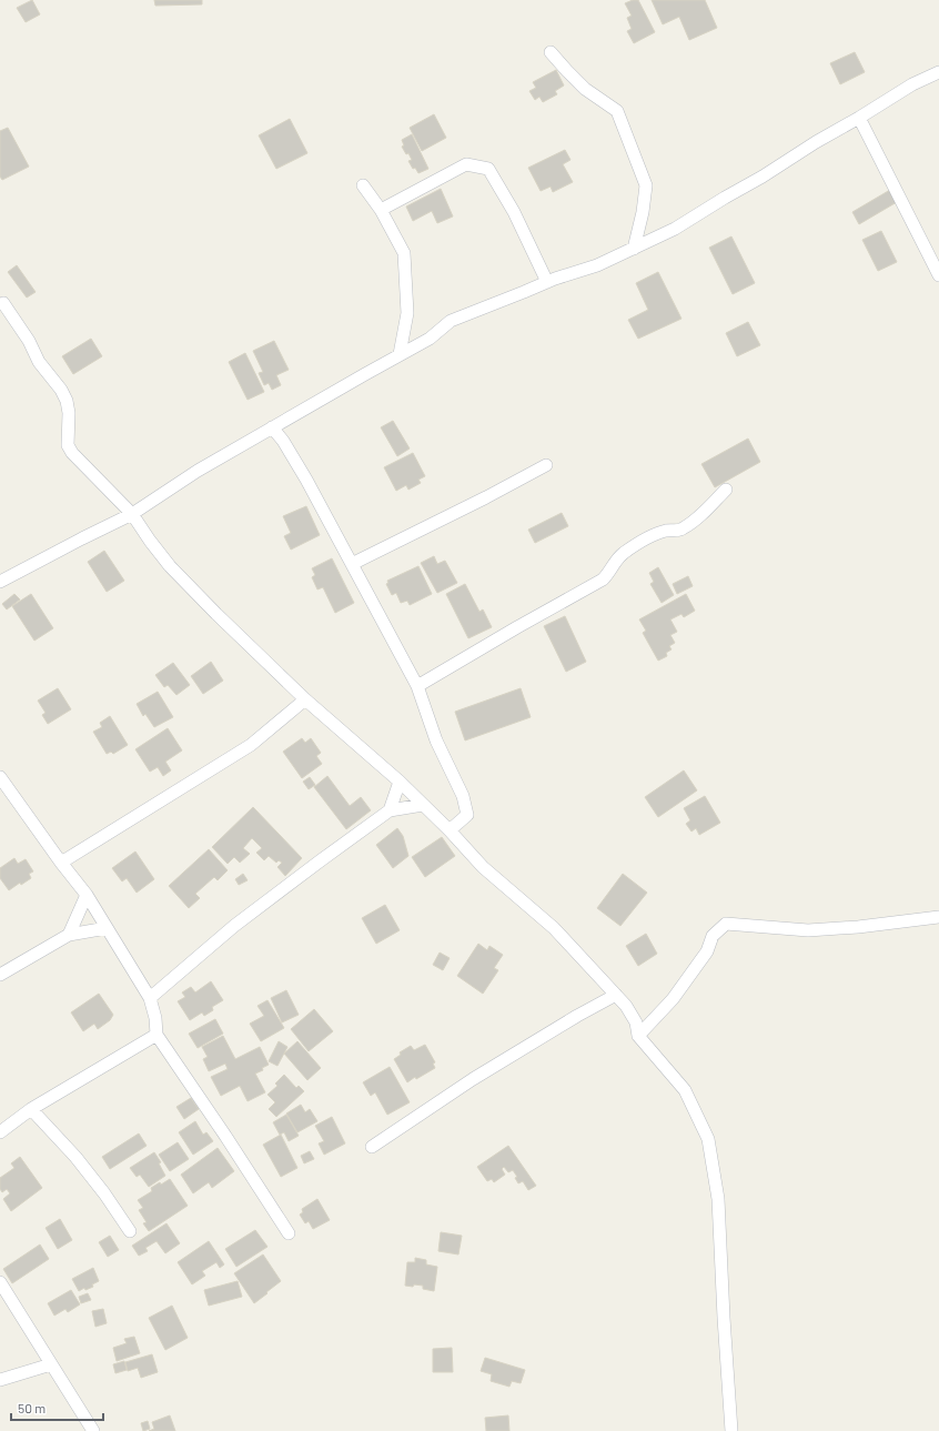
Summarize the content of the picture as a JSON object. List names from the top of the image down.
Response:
{
  "scale_bar": "50 m"
}
